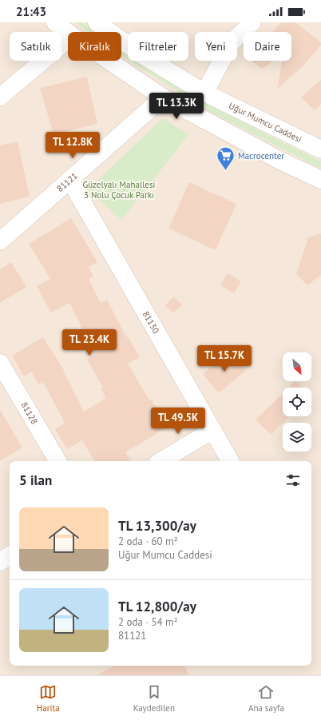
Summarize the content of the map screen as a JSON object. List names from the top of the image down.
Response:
{
  "streets": {
    "street": [
      "Uğur Mumcu Caddesi",
      "81121",
      "81130",
      "81128"
    ]
  },
  "crossings": [
    ["81121", "81130"]
  ],
  "parks": ["Güzelyalı Mahallesi 3 Nolu Çocuk Parkı"],
  "places": {
    "supermarket": ["Macrocenter"]
  },
  "north": "bottom right",
  "page": {
    "status": "21:43",
    "chip": [
      "Satılık",
      "Kiralık",
      "Filtreler",
      "Yeni",
      "Daire"
    ],
    "price": [
      "TL 13.3K",
      "TL 12.8K",
      "TL 23.4K",
      "TL 15.7K",
      "TL 49.5K"
    ],
    "heading": "5 ilan",
    "list": [
      {
        "name": "TL 13,300/ay",
        "note": "2 oda · 60 m² · Uğur Mumcu Caddesi"
      },
      {
        "name": "TL 12,800/ay",
        "note": "2 oda · 54 m² · 81121"
      }
    ],
    "tabs": ["Harita", "Kaydedilen", "Ana sayfa"]
  }
}
